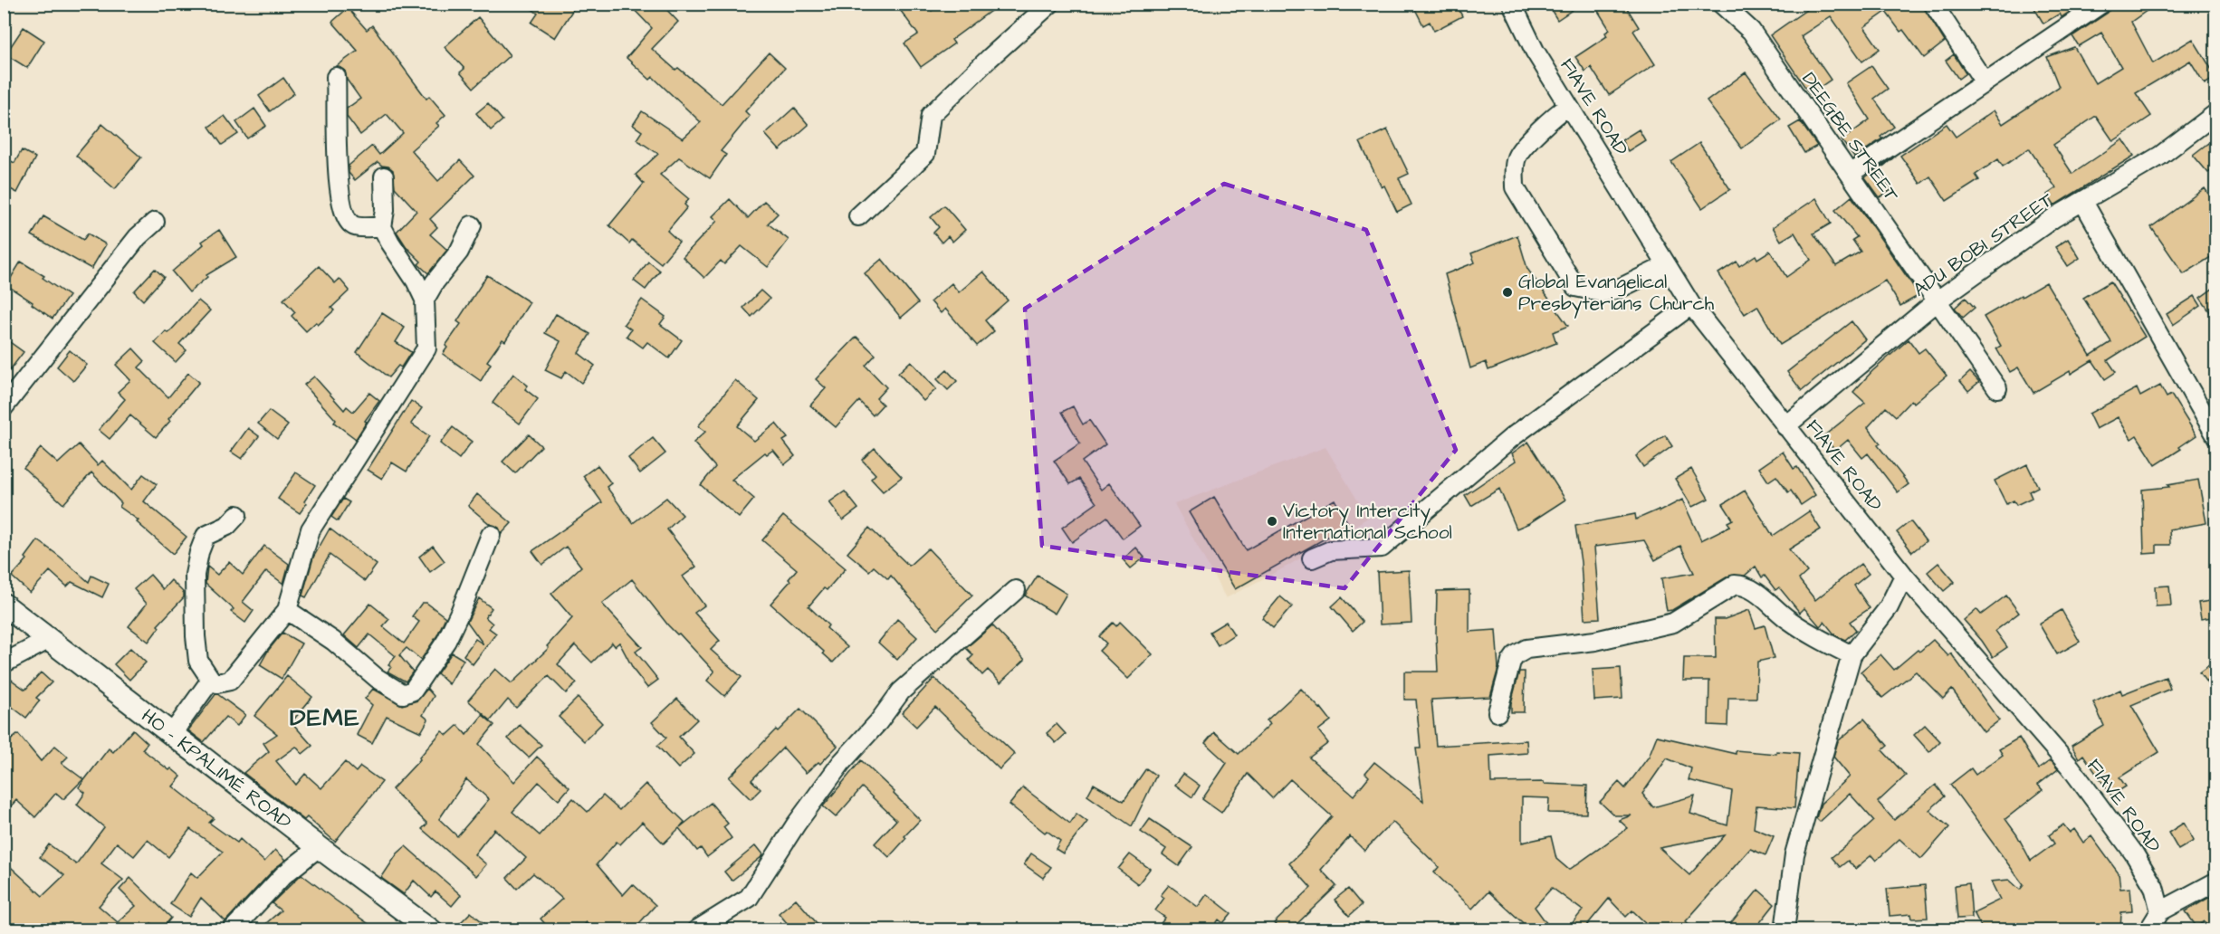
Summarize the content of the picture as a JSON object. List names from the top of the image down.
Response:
{
  "streets": {
    "main road": ["HO - KPALIMÉ ROAD"],
    "street": ["FIAVE ROAD", "DEEGBE STREET", "ADU BOBI STREET"]
  },
  "crossings": [
    ["FIAVE ROAD", "ADU BOBI STREET"],
    ["DEEGBE STREET", "ADU BOBI STREET"]
  ],
  "districts": ["DEME"],
  "places": ["Global Evangelical Presbyterians Church", "Victory Intercity International School"]
}
